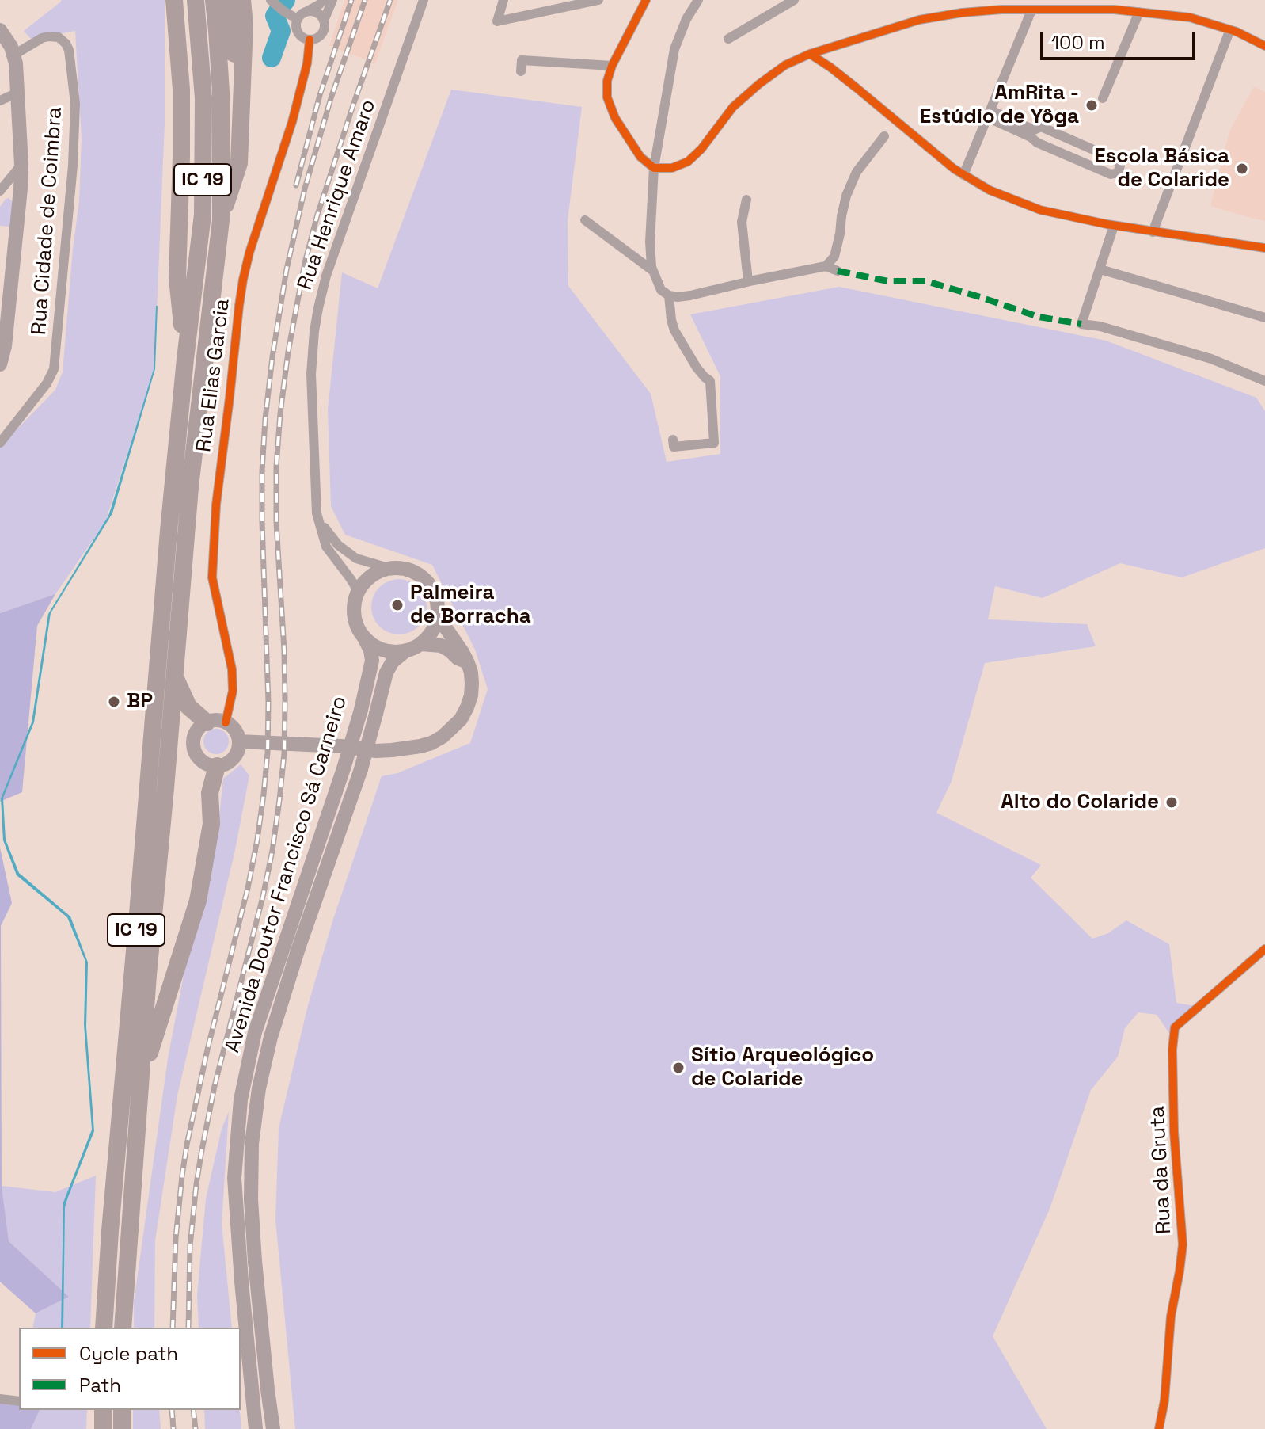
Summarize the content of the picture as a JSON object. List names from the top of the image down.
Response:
{
  "streets": {
    "highway": ["IC 19"],
    "main road": ["Avenida Doutor Francisco Sá Carneiro"],
    "street": [
      "Rua Henrique Amaro",
      "Rua Cidade de Coimbra",
      "Rua Elias Garcia",
      "Rua da Gruta"
    ]
  },
  "crossings": [
    ["Rua Henrique Amaro", "Avenida Doutor Francisco Sá Carneiro"]
  ],
  "places": [
    "AmRita - Estúdio de Yôga",
    "Escola Básica de Colaride",
    "Palmeira de Borracha",
    "BP",
    "Alto do Colaride",
    "Sítio Arqueológico de Colaride"
  ],
  "legend": ["Cycle path", "Path"],
  "scale_bar": "100 m"
}
